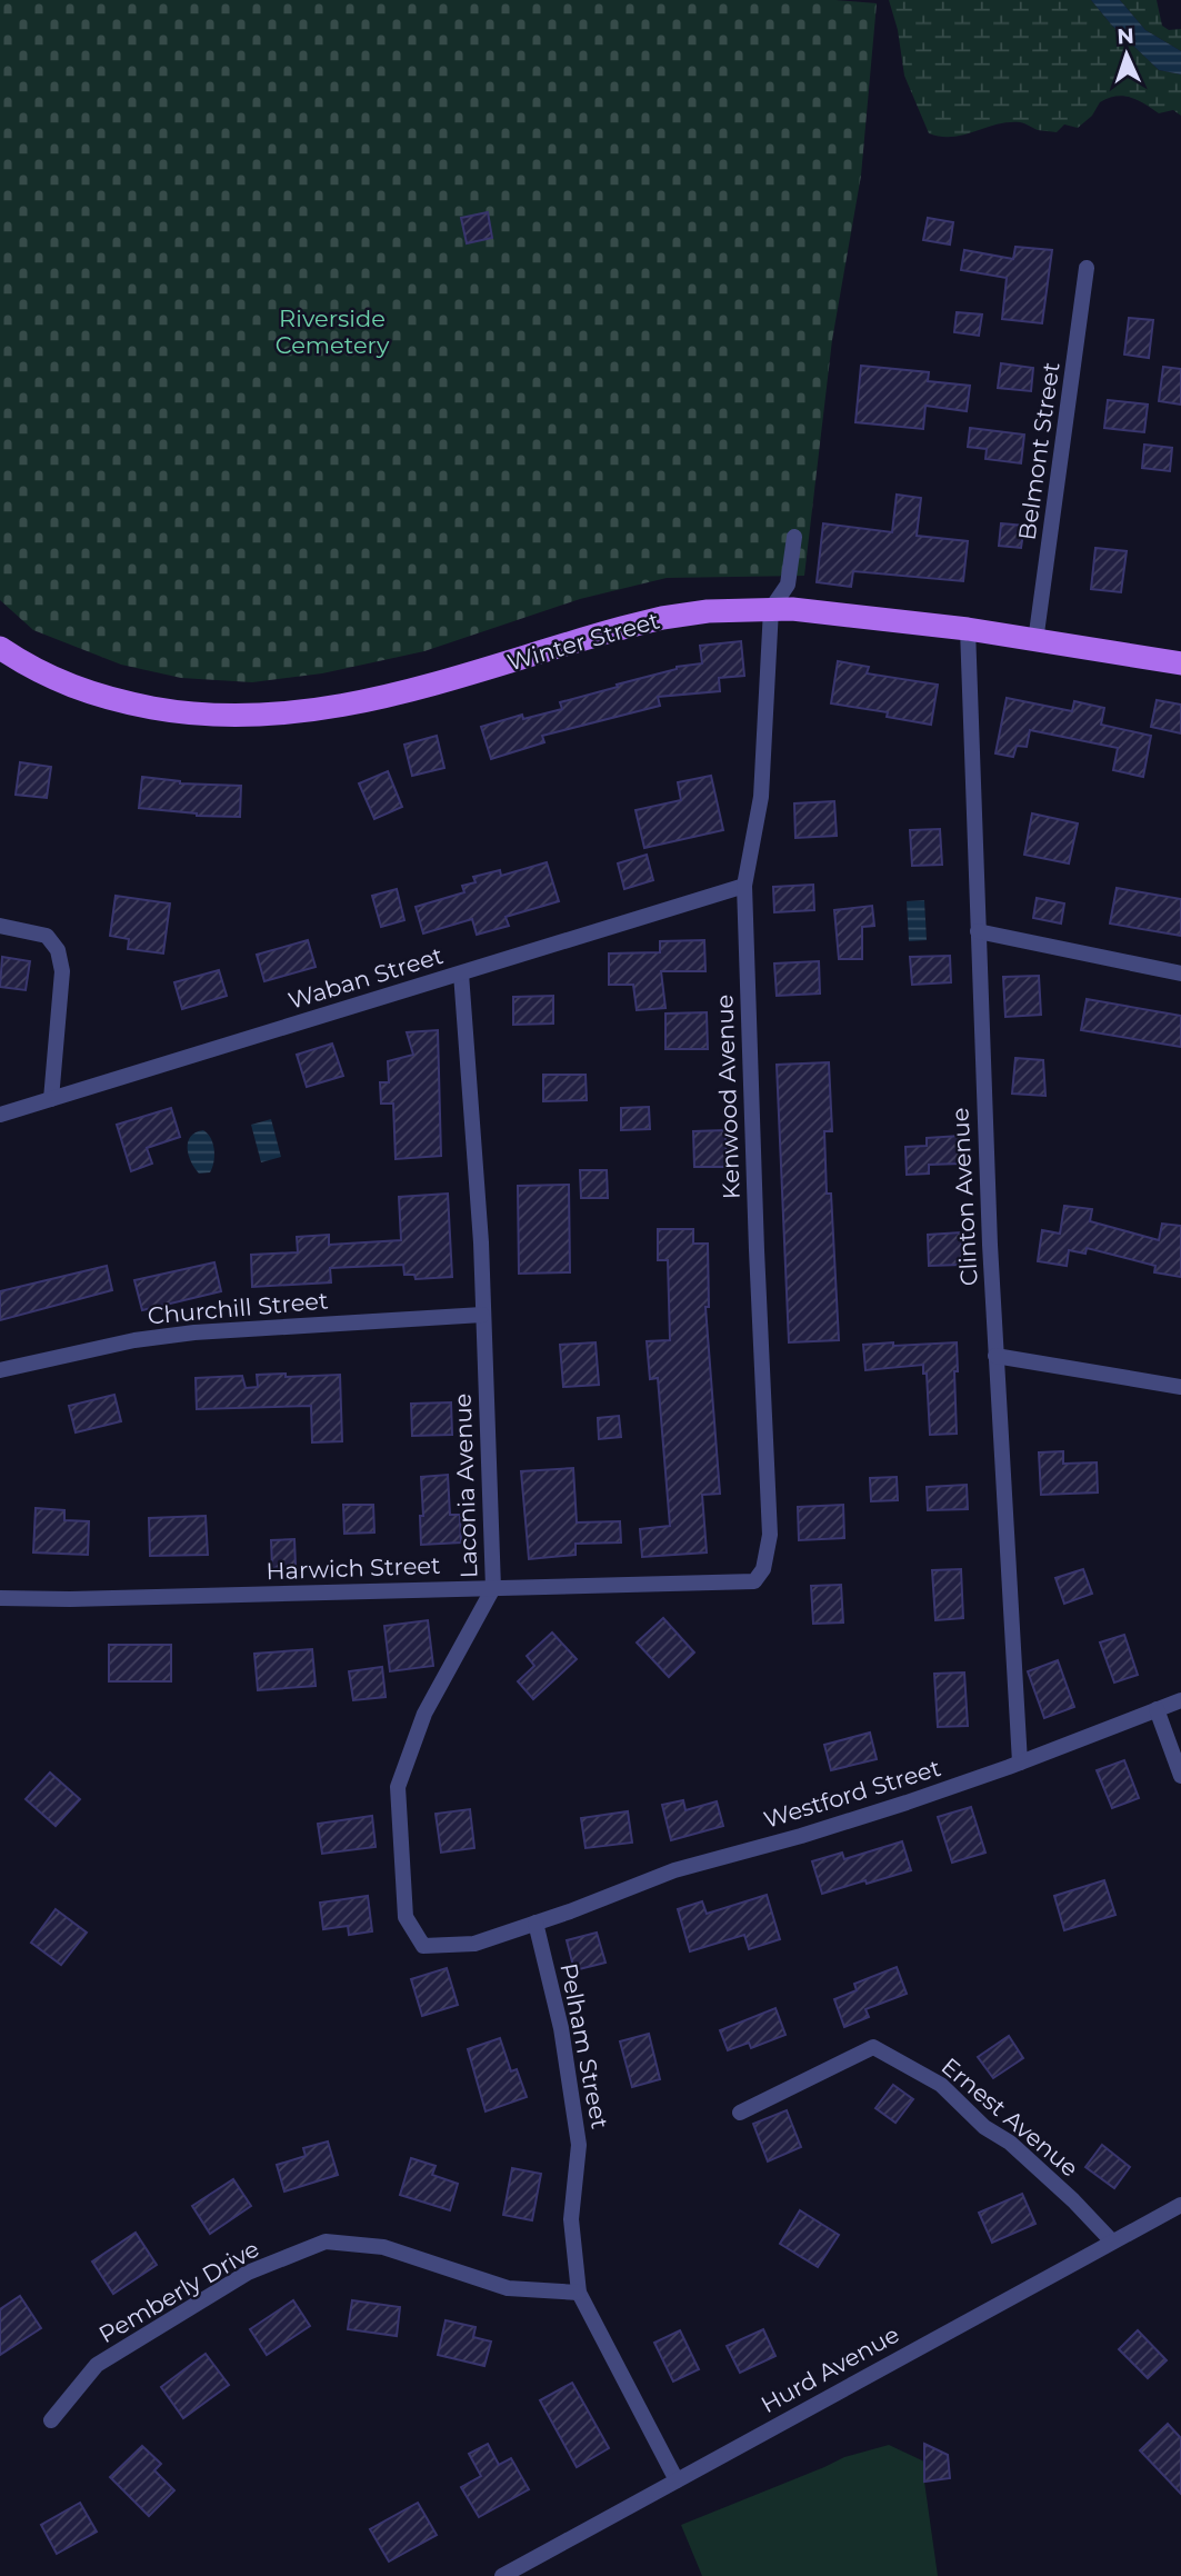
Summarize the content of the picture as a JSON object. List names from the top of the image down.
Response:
{
  "streets": {
    "main road": ["Winter Street"],
    "street": [
      "Belmont Street",
      "Waban Street",
      "Kenwood Avenue",
      "Clinton Avenue",
      "Churchill Street",
      "Laconia Avenue",
      "Harwich Street",
      "Westford Street",
      "Pelham Street",
      "Ernest Avenue",
      "Pemberly Drive",
      "Hurd Avenue"
    ]
  },
  "crossings": [
    ["Belmont Street", "Winter Street"],
    ["Winter Street", "Kenwood Avenue"],
    ["Winter Street", "Clinton Avenue"],
    ["Waban Street", "Kenwood Avenue"],
    ["Waban Street", "Laconia Avenue"],
    ["Kenwood Avenue", "Harwich Street"],
    ["Clinton Avenue", "Westford Street"],
    ["Churchill Street", "Laconia Avenue"],
    ["Laconia Avenue", "Harwich Street"],
    ["Laconia Avenue", "Westford Street"],
    ["Laconia Avenue", "Pelham Street"],
    ["Westford Street", "Pelham Street"],
    ["Pelham Street", "Pemberly Drive"],
    ["Pelham Street", "Hurd Avenue"],
    ["Ernest Avenue", "Hurd Avenue"]
  ],
  "parks": ["Riverside Cemetery"],
  "north": "top"
}
